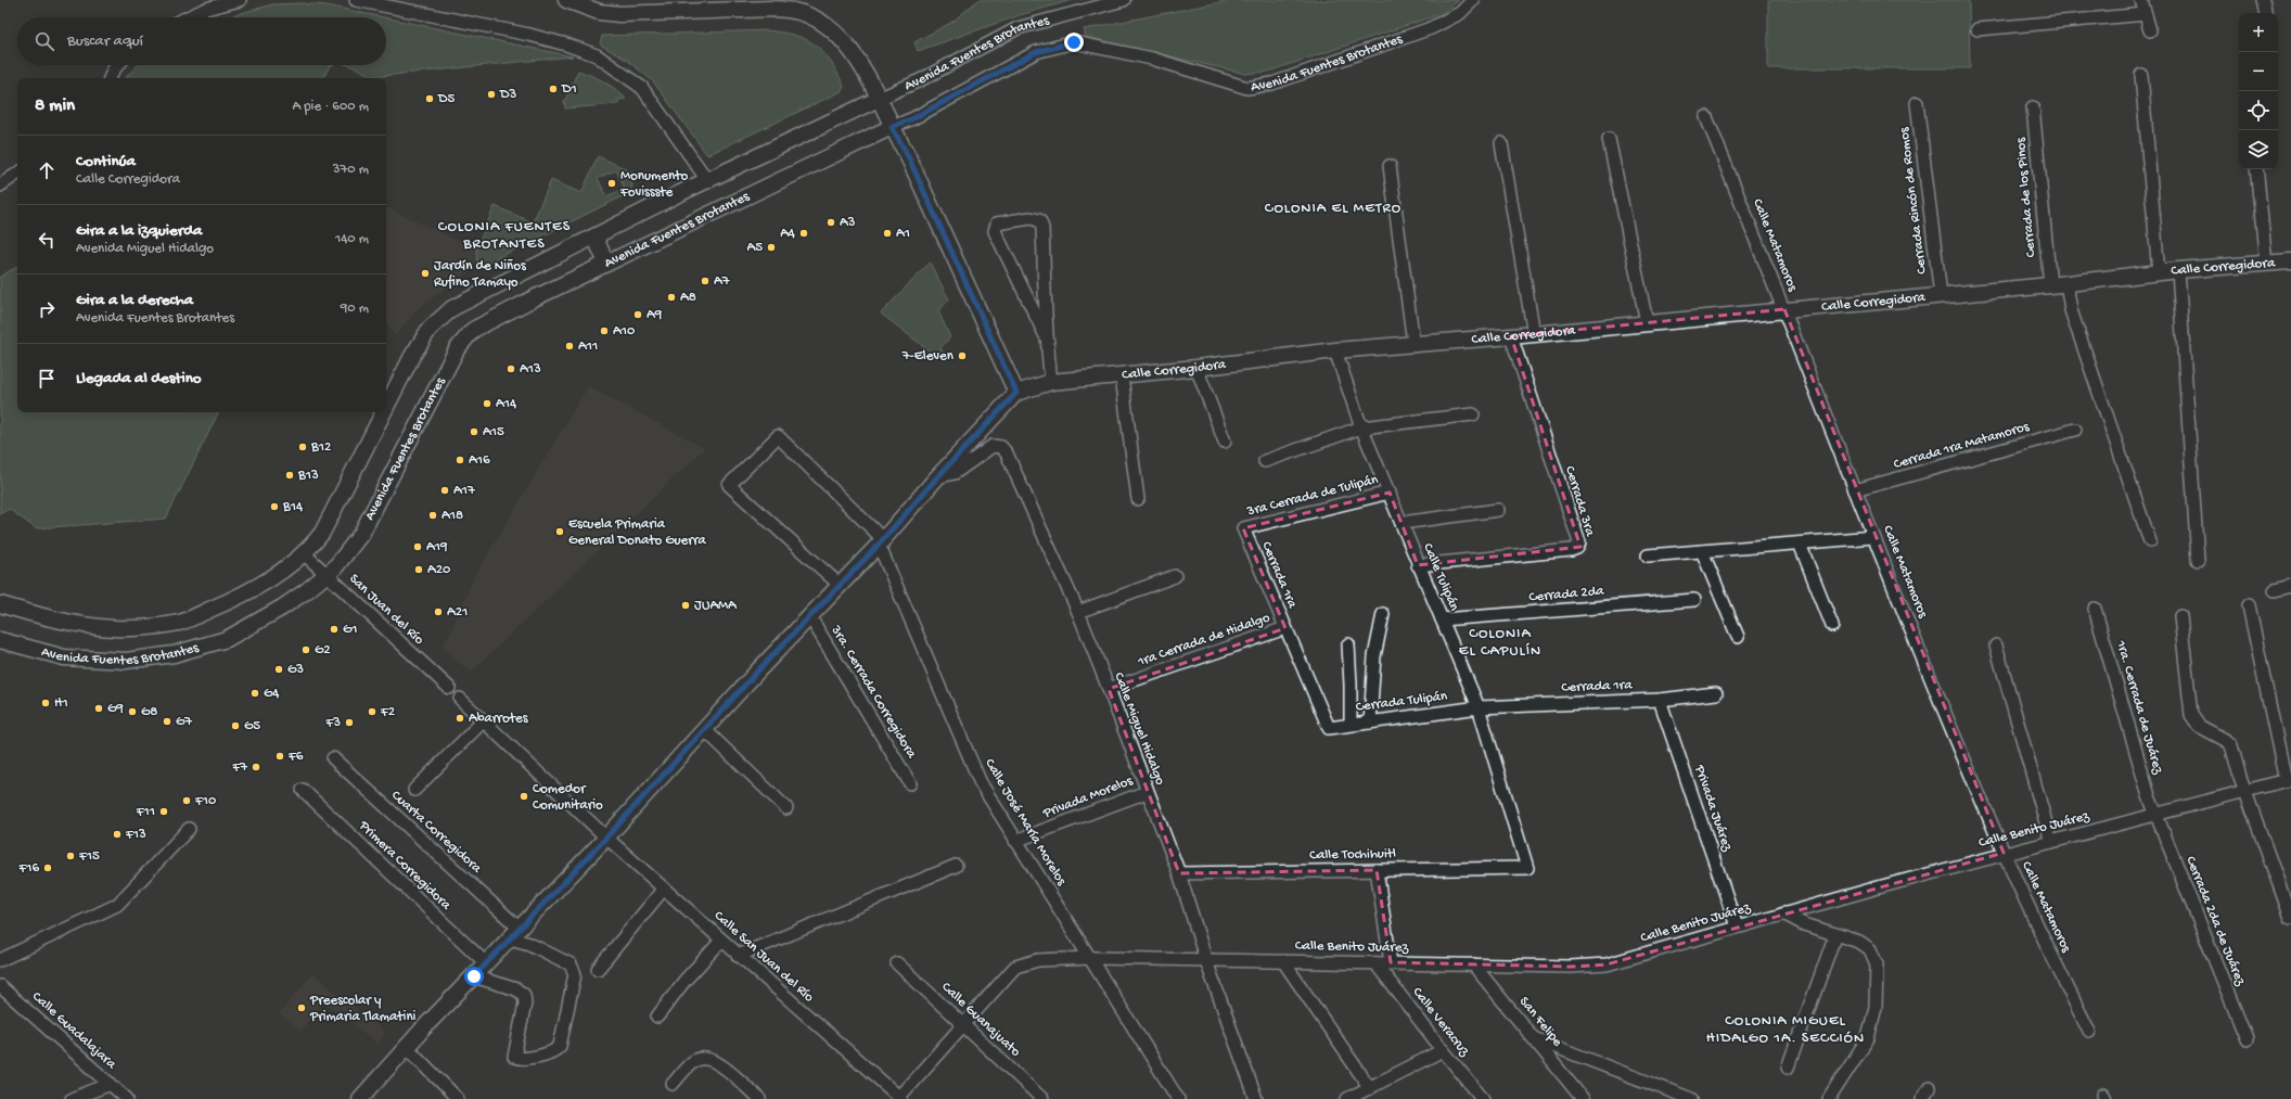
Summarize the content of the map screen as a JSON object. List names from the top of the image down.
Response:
{
  "streets": {
    "street": [
      "Avenida Fuentes Brotantes",
      "Cerrada de los Pinos",
      "Cerrada Rincón de Romos",
      "Calle Matamoros",
      "Calle Corregidora",
      "Cerrada 1ra Matamoros",
      "3ra Cerrada de Tulipán",
      "Cerrada 3ra",
      "Cerrada 1ra",
      "Calle Tulipán",
      "Cerrada 2da",
      "San Juan del Río",
      "1ra Cerrada de Hidalgo",
      "3ra. Cerrada Corregidora",
      "Cerrada Tulipán",
      "1ra. Cerrada de Juárez",
      "Calle Miguel Hidalgo",
      "Privada Morelos",
      "Privada Juárez",
      "Calle José María Morelos",
      "Calle Benito Juárez",
      "Cuarta Corregidora",
      "Calle Tochihuitl",
      "Primera Corregidora",
      "Cerrada 2da de Juárez",
      "Calle San Juan del Río",
      "Calle Guanajuato",
      "Calle Veracruz",
      "San Felipe",
      "Calle Guadalajara"
    ]
  },
  "crossings": [
    ["Avenida Fuentes Brotantes", "San Juan del Río"],
    ["Cerrada de los Pinos", "Calle Corregidora"],
    ["Cerrada Rincón de Romos", "Calle Corregidora"],
    ["Calle Matamoros", "Calle Corregidora"],
    ["Calle Matamoros", "Cerrada 1ra Matamoros"],
    ["Calle Matamoros", "Calle Benito Juárez"],
    ["Calle Corregidora", "Cerrada 3ra"],
    ["Calle Corregidora", "Calle Tulipán"],
    ["Calle Corregidora", "3ra. Cerrada Corregidora"],
    ["Calle Corregidora", "Calle Miguel Hidalgo"],
    ["Calle Corregidora", "Calle José María Morelos"],
    ["Calle Corregidora", "Cuarta Corregidora"],
    ["Calle Corregidora", "Primera Corregidora"],
    ["Calle Corregidora", "Calle San Juan del Río"],
    ["3ra Cerrada de Tulipán", "Cerrada 1ra"],
    ["3ra Cerrada de Tulipán", "Calle Tulipán"],
    ["Cerrada 3ra", "Calle Tulipán"],
    ["Cerrada 1ra", "Calle Tulipán"],
    ["Cerrada 1ra", "1ra Cerrada de Hidalgo"],
    ["Cerrada 1ra", "Cerrada Tulipán"],
    ["Cerrada 1ra", "Privada Juárez"],
    ["Calle Tulipán", "Cerrada 2da"],
    ["Calle Tulipán", "Cerrada Tulipán"],
    ["Calle Tulipán", "Calle Tochihuitl"],
    ["1ra Cerrada de Hidalgo", "Calle Miguel Hidalgo"],
    ["1ra. Cerrada de Juárez", "Calle Benito Juárez"],
    ["1ra. Cerrada de Juárez", "Cerrada 2da de Juárez"],
    ["Calle Miguel Hidalgo", "Privada Morelos"],
    ["Calle Miguel Hidalgo", "Calle Benito Juárez"],
    ["Calle Miguel Hidalgo", "Calle Tochihuitl"],
    ["Privada Morelos", "Calle José María Morelos"],
    ["Privada Juárez", "Calle Benito Juárez"],
    ["Calle José María Morelos", "Calle Benito Juárez"],
    ["Calle Benito Juárez", "Cerrada 2da de Juárez"],
    ["Calle Benito Juárez", "Calle San Juan del Río"],
    ["Calle Benito Juárez", "Calle Guanajuato"],
    ["Calle Benito Juárez", "Calle Veracruz"],
    ["Calle Benito Juárez", "San Felipe"]
  ],
  "districts": [
    "COLONIA EL METRO",
    "COLONIA FUENTES BROTANTES",
    "COLONIA EL CAPULÍN",
    "COLONIA MIGUEL HIDALGO 1A. SECCIÓN"
  ],
  "places": [
    "D1",
    "D3",
    "D5",
    "Monumento Fovissste",
    "A3",
    "A4",
    "A1",
    "A5",
    "Jardín de Niños Rufino Tamayo",
    "A7",
    "A8",
    "A9",
    "A10",
    "A11",
    "7-Eleven",
    "A13",
    "A14",
    "A15",
    "B12",
    "A16",
    "B13",
    "A17",
    "B14",
    "A18",
    "Escuela Primaria General Donato Guerra",
    "A19",
    "A20",
    "JUAMA",
    "A21",
    "G1",
    "G2",
    "G3",
    "G4",
    "H1",
    "G9",
    "G8",
    "F2",
    "Abarrotes",
    "G7",
    "F3",
    "G5",
    "F6",
    "F7",
    "Comedor Comunitario",
    "F10",
    "F11",
    "F13",
    "F15",
    "F16",
    "Preescolar y Primaria Tlamatini"
  ],
  "page": {
    "map_buttons": ["+", "−"],
    "search": "Buscar aquí",
    "heading": ["8 min", "A pie · 600 m"],
    "list": [
      ["Continúa", "Calle Corregidora", "370 m"],
      ["Gira a la izquierda", "Avenida Miguel Hidalgo", "140 m"],
      ["Gira a la derecha", "Avenida Fuentes Brotantes", "90 m"],
      "Llegada al destino"
    ]
  }
}
